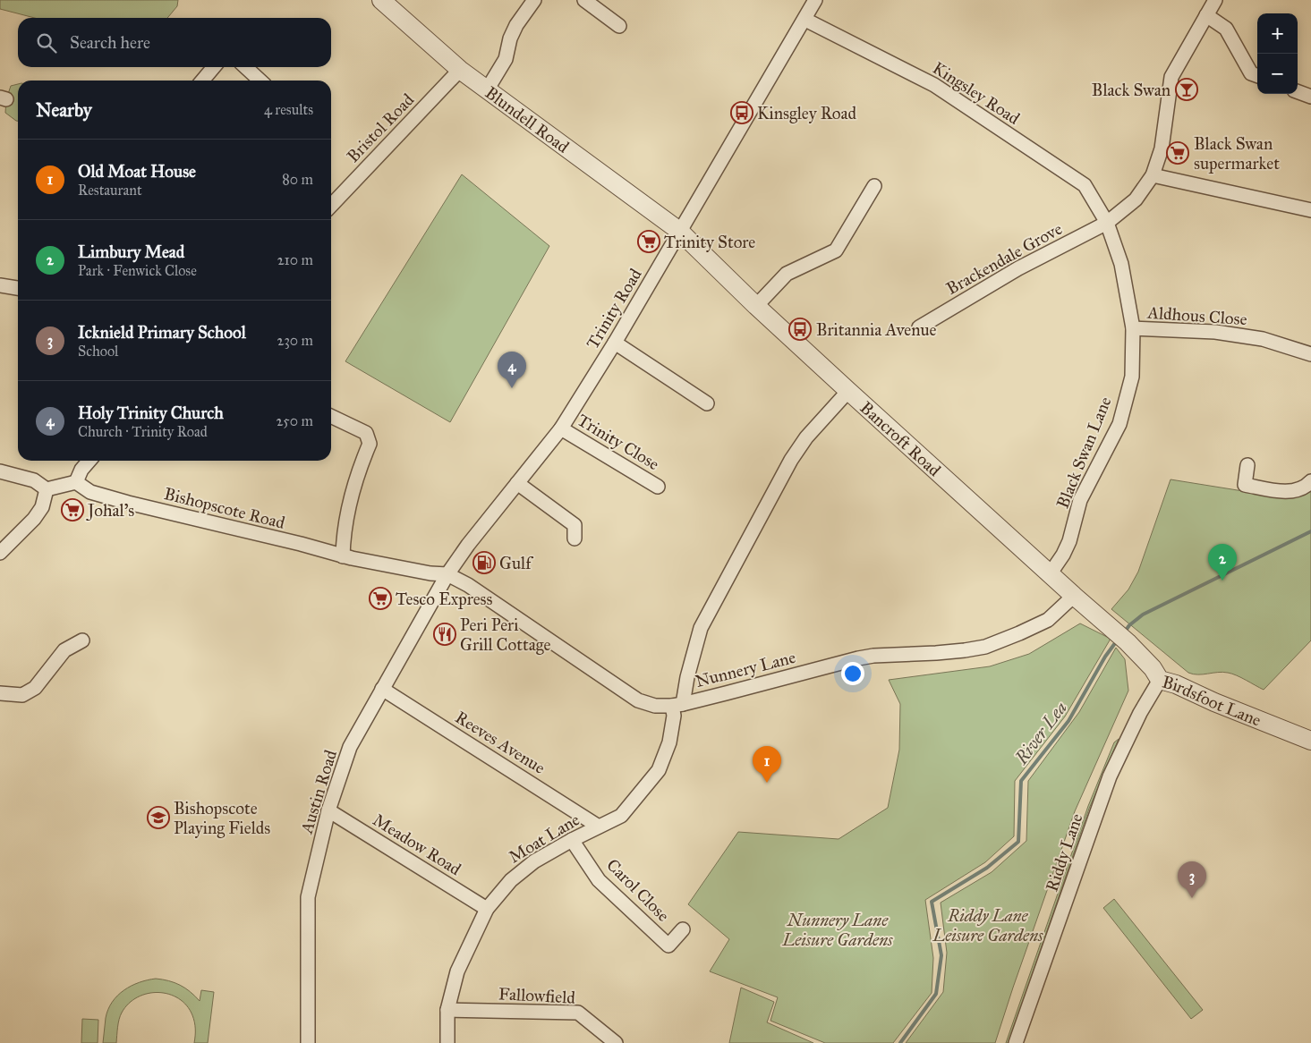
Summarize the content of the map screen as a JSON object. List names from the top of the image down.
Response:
{
  "streets": {
    "street": [
      "Kingsley Road",
      "Blundell Road",
      "Bristol Road",
      "Brackendale Grove",
      "Trinity Road",
      "Aldhous Close",
      "Bancroft Road",
      "Trinity Close",
      "Black Swan Lane",
      "Bishopscote Road",
      "Nunnery Lane",
      "Birdsfoot Lane",
      "Reeves Avenue",
      "Austin Road",
      "Moat Lane",
      "Meadow Road",
      "Riddy Lane",
      "Carol Close",
      "Fallowfield"
    ]
  },
  "crossings": [
    ["Kingsley Road", "Brackendale Grove"],
    ["Kingsley Road", "Trinity Road"],
    ["Kingsley Road", "Black Swan Lane"],
    ["Blundell Road", "Bristol Road"],
    ["Blundell Road", "Trinity Road"],
    ["Blundell Road", "Bancroft Road"],
    ["Brackendale Grove", "Black Swan Lane"],
    ["Trinity Road", "Bancroft Road"],
    ["Trinity Road", "Trinity Close"],
    ["Trinity Road", "Bishopscote Road"],
    ["Trinity Road", "Nunnery Lane"],
    ["Trinity Road", "Austin Road"],
    ["Aldhous Close", "Black Swan Lane"],
    ["Bancroft Road", "Black Swan Lane"],
    ["Bancroft Road", "Nunnery Lane"],
    ["Bancroft Road", "Birdsfoot Lane"],
    ["Bishopscote Road", "Nunnery Lane"],
    ["Bishopscote Road", "Austin Road"],
    ["Nunnery Lane", "Austin Road"],
    ["Nunnery Lane", "Moat Lane"],
    ["Birdsfoot Lane", "Riddy Lane"],
    ["Reeves Avenue", "Austin Road"],
    ["Reeves Avenue", "Moat Lane"],
    ["Austin Road", "Meadow Road"],
    ["Moat Lane", "Meadow Road"],
    ["Moat Lane", "Carol Close"],
    ["Moat Lane", "Fallowfield"]
  ],
  "water": ["River Lea"],
  "parks": ["Riddy Lane Leisure Gardens", "Nunnery Lane Leisure Gardens"],
  "places": {
    "bar": ["Black Swan"],
    "bus stop": ["Kinsgley Road", "Britannia Avenue"],
    "supermarket": [
      "Black Swan supermarket",
      "Trinity Store",
      "Johal's",
      "Tesco Express"
    ],
    "fuel station": ["Gulf"],
    "restaurant": ["Peri Peri Grill Cottage"],
    "school or university": ["Bishopscote Playing Fields"]
  },
  "page": {
    "map_buttons": ["+", "−"],
    "search": "Search here",
    "heading": ["Nearby", "4 results"],
    "list": [
      {
        "mark": "1",
        "name": "Old Moat House",
        "note": "Restaurant",
        "value": "80 m"
      },
      {
        "mark": "2",
        "name": "Limbury Mead",
        "note": "Park · Fenwick Close",
        "value": "210 m"
      },
      {
        "mark": "3",
        "name": "Icknield Primary School",
        "note": "School",
        "value": "230 m"
      },
      {
        "mark": "4",
        "name": "Holy Trinity Church",
        "note": "Church · Trinity Road",
        "value": "250 m"
      }
    ],
    "pins": [
      "4",
      "2",
      "1",
      "3"
    ]
  }
}
